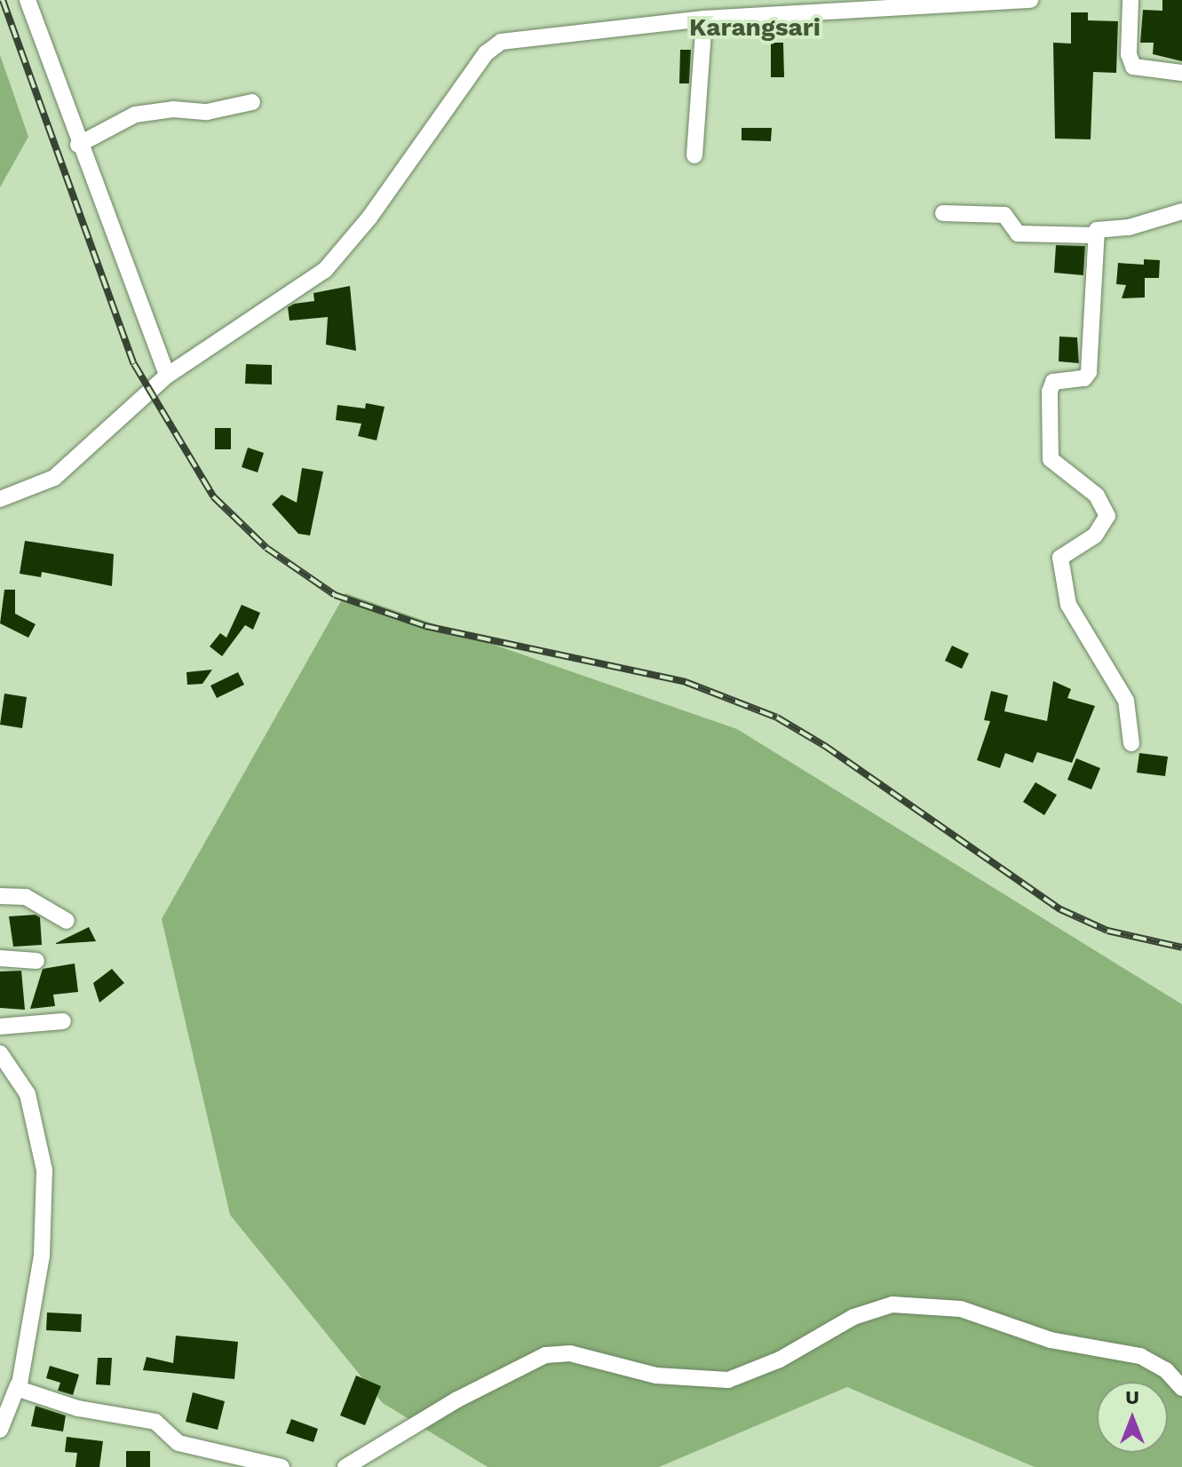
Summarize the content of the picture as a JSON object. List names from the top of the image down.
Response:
{
  "districts": ["Karangsari"],
  "north": "top"
}
